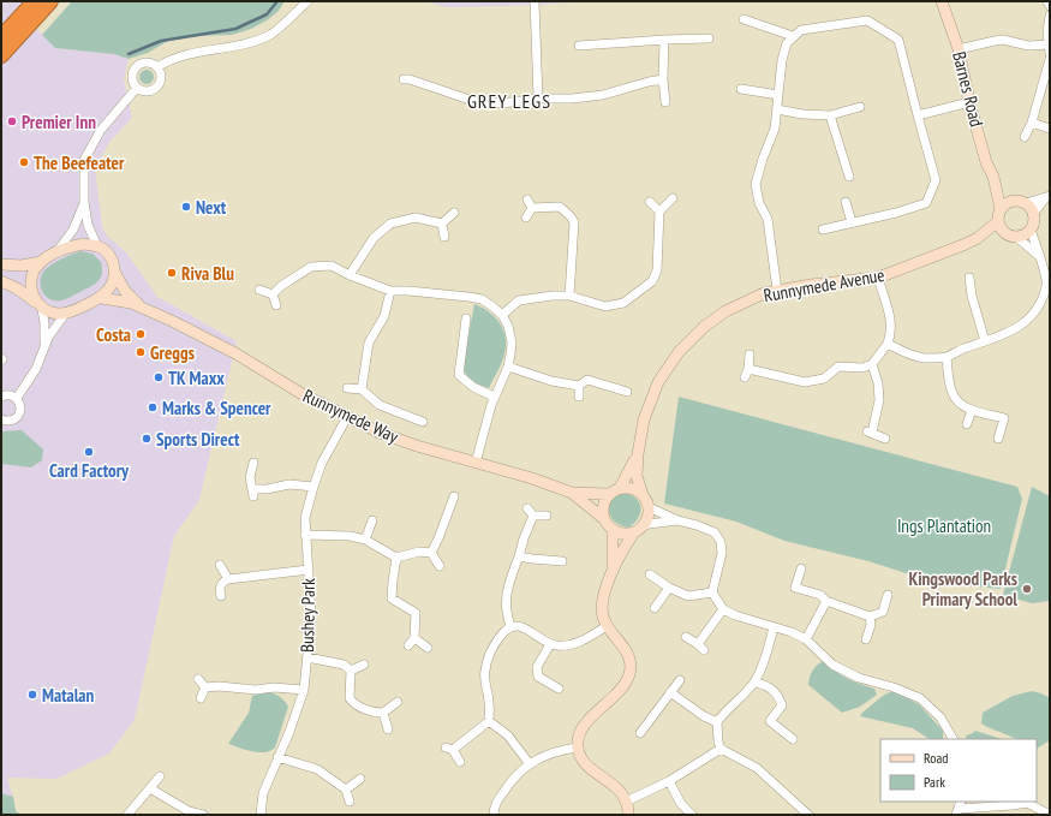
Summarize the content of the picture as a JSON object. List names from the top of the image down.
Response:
{
  "streets": {
    "street": [
      "Barnes Road",
      "Runnymede Avenue",
      "Runnymede Way",
      "Bushey Park"
    ]
  },
  "crossings": [
    ["Barnes Road", "Runnymede Avenue"],
    ["Runnymede Avenue", "Runnymede Way"],
    ["Runnymede Way", "Bushey Park"]
  ],
  "districts": ["GREY LEGS"],
  "parks": ["Ings Plantation"],
  "places": [
    "Premier Inn",
    "The Beefeater",
    "Next",
    "Riva Blu",
    "Costa",
    "Greggs",
    "TK Maxx",
    "Marks & Spencer",
    "Sports Direct",
    "Card Factory",
    "Kingswood Parks Primary School",
    "Matalan"
  ],
  "legend": ["Road", "Park"]
}
